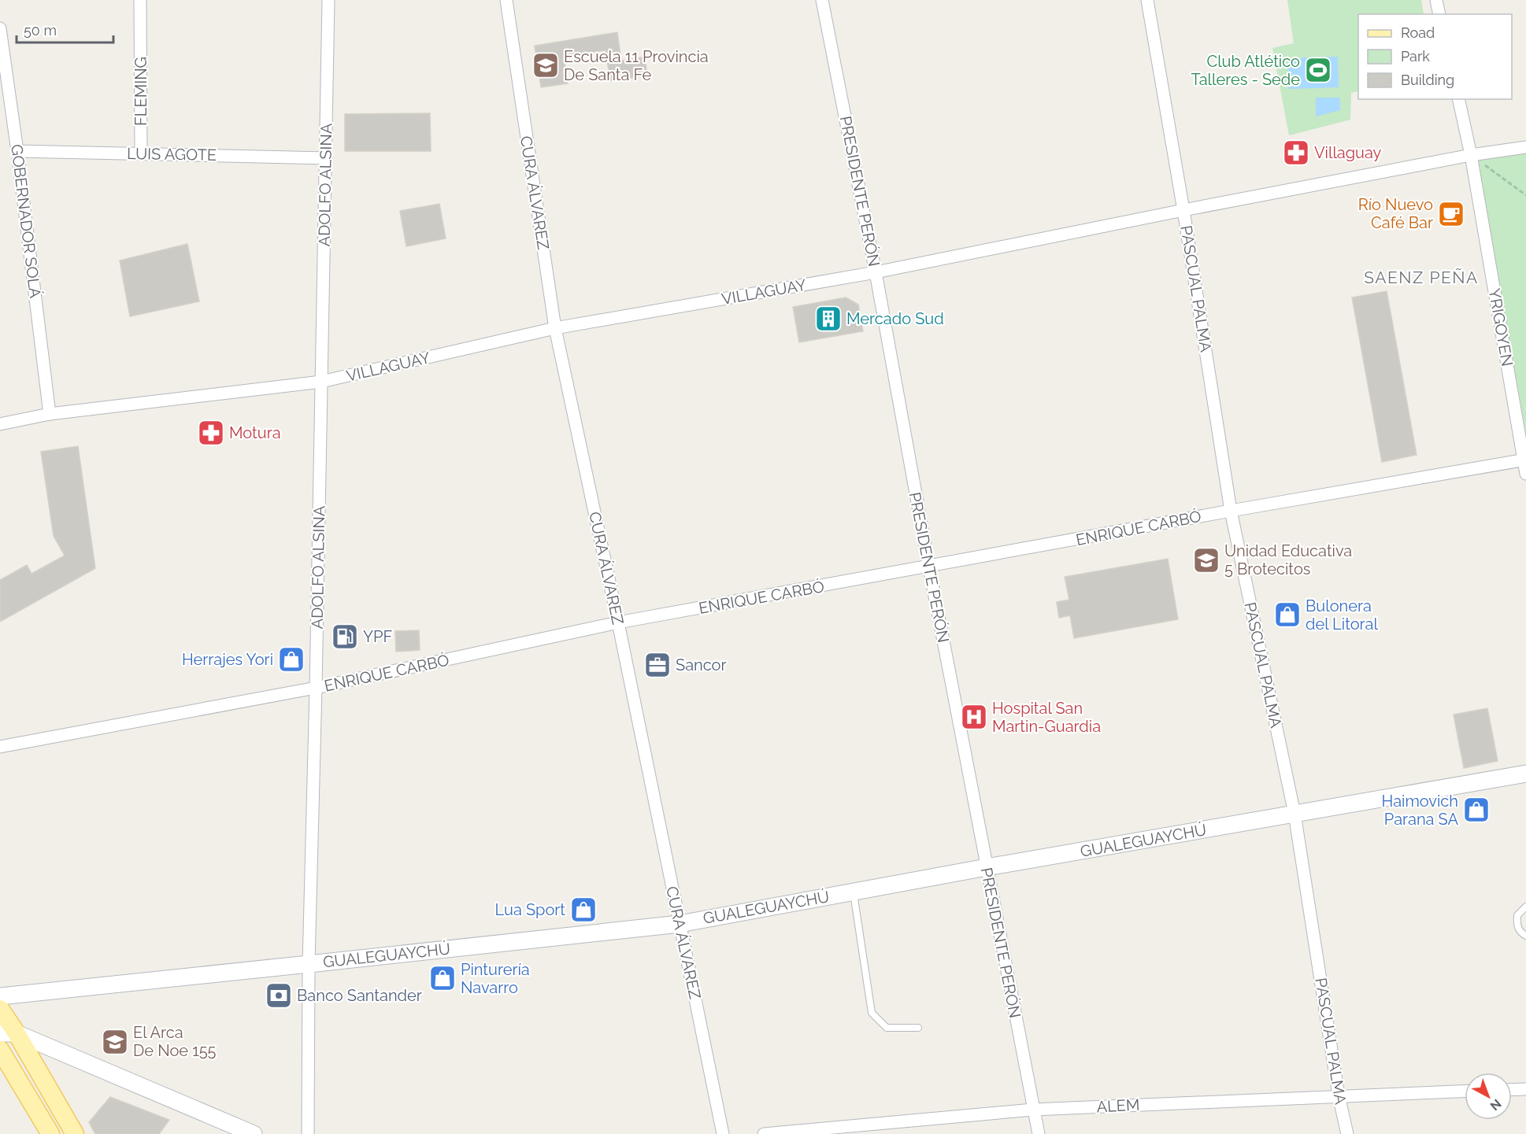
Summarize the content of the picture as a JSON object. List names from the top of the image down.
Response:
{
  "streets": {
    "street": [
      "FLEMING",
      "LUIS AGOTE",
      "ADOLFO ALSINA",
      "PRESIDENTE PERÓN",
      "CURA ÁLVAREZ",
      "GOBERNADOR SOLÁ",
      "PASCUAL PALMA",
      "VILLAGUAY",
      "YRIGOYEN",
      "ENRIQUE CARBÓ",
      "GUALEGUAYCHÚ",
      "ALEM"
    ]
  },
  "crossings": [
    ["FLEMING", "LUIS AGOTE"],
    ["LUIS AGOTE", "ADOLFO ALSINA"],
    ["LUIS AGOTE", "GOBERNADOR SOLÁ"],
    ["ADOLFO ALSINA", "VILLAGUAY"],
    ["ADOLFO ALSINA", "ENRIQUE CARBÓ"],
    ["ADOLFO ALSINA", "GUALEGUAYCHÚ"],
    ["PRESIDENTE PERÓN", "VILLAGUAY"],
    ["PRESIDENTE PERÓN", "ENRIQUE CARBÓ"],
    ["PRESIDENTE PERÓN", "GUALEGUAYCHÚ"],
    ["PRESIDENTE PERÓN", "ALEM"],
    ["CURA ÁLVAREZ", "VILLAGUAY"],
    ["CURA ÁLVAREZ", "ENRIQUE CARBÓ"],
    ["CURA ÁLVAREZ", "GUALEGUAYCHÚ"],
    ["GOBERNADOR SOLÁ", "VILLAGUAY"],
    ["PASCUAL PALMA", "VILLAGUAY"],
    ["PASCUAL PALMA", "ENRIQUE CARBÓ"],
    ["PASCUAL PALMA", "GUALEGUAYCHÚ"],
    ["PASCUAL PALMA", "ALEM"],
    ["VILLAGUAY", "YRIGOYEN"],
    ["YRIGOYEN", "ENRIQUE CARBÓ"]
  ],
  "districts": ["SAENZ PEÑA"],
  "places": {
    "school or university": ["Escuela 11 Provincia De Santa Fe", "Unidad Educativa 5 Brotecitos", "El Arca De Noe 155"],
    "sports": ["Club Atlético Talleres - Sede"],
    "pharmacy": ["Villaguay", "Motura"],
    "cafe": ["Río Nuevo Café Bar"],
    "building": ["Mercado Sud"],
    "shop": [
      "Bulonera del Litoral",
      "Herrajes Yori",
      "Haimovich Parana SA",
      "Lua Sport",
      "Pinturería Navarro"
    ],
    "fuel station": ["YPF"],
    "office": ["Sancor"],
    "hospital": ["Hospital San Martin-Guardia"],
    "bank": ["Banco Santander"]
  },
  "legend": ["Road", "Park", "Building"],
  "scale_bar": "50 m",
  "north": "bottom right"
}
